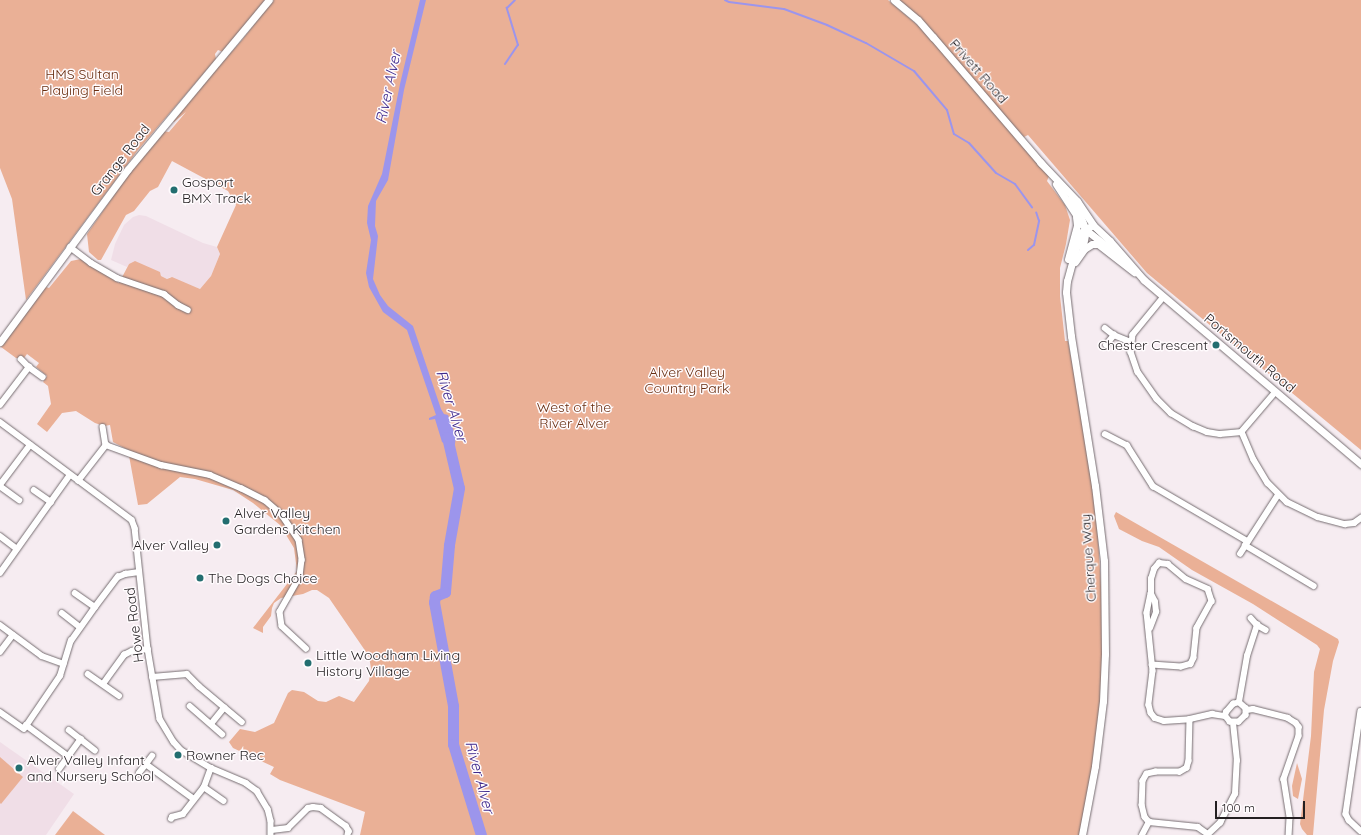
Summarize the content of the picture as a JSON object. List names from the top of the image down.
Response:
{
  "streets": {
    "street": [
      "Privett Road",
      "Grange Road",
      "Portsmouth Road",
      "Cherque Way",
      "Howe Road"
    ]
  },
  "crossings": [
    ["Privett Road", "Portsmouth Road"],
    ["Privett Road", "Cherque Way"],
    ["Portsmouth Road", "Cherque Way"]
  ],
  "water": ["River Alver"],
  "parks": ["HMS Sultan Playing Field", "Alver Valley Country Park", "West of the River Alver"],
  "places": [
    "Gosport BMX Track",
    "Chester Crescent",
    "Alver Valley Gardens Kitchen",
    "Alver Valley",
    "The Dogs Choice",
    "Little Woodham Living History Village",
    "Rowner Rec",
    "Alver Valley Infant and Nursery School"
  ],
  "scale_bar": "100 m"
}
